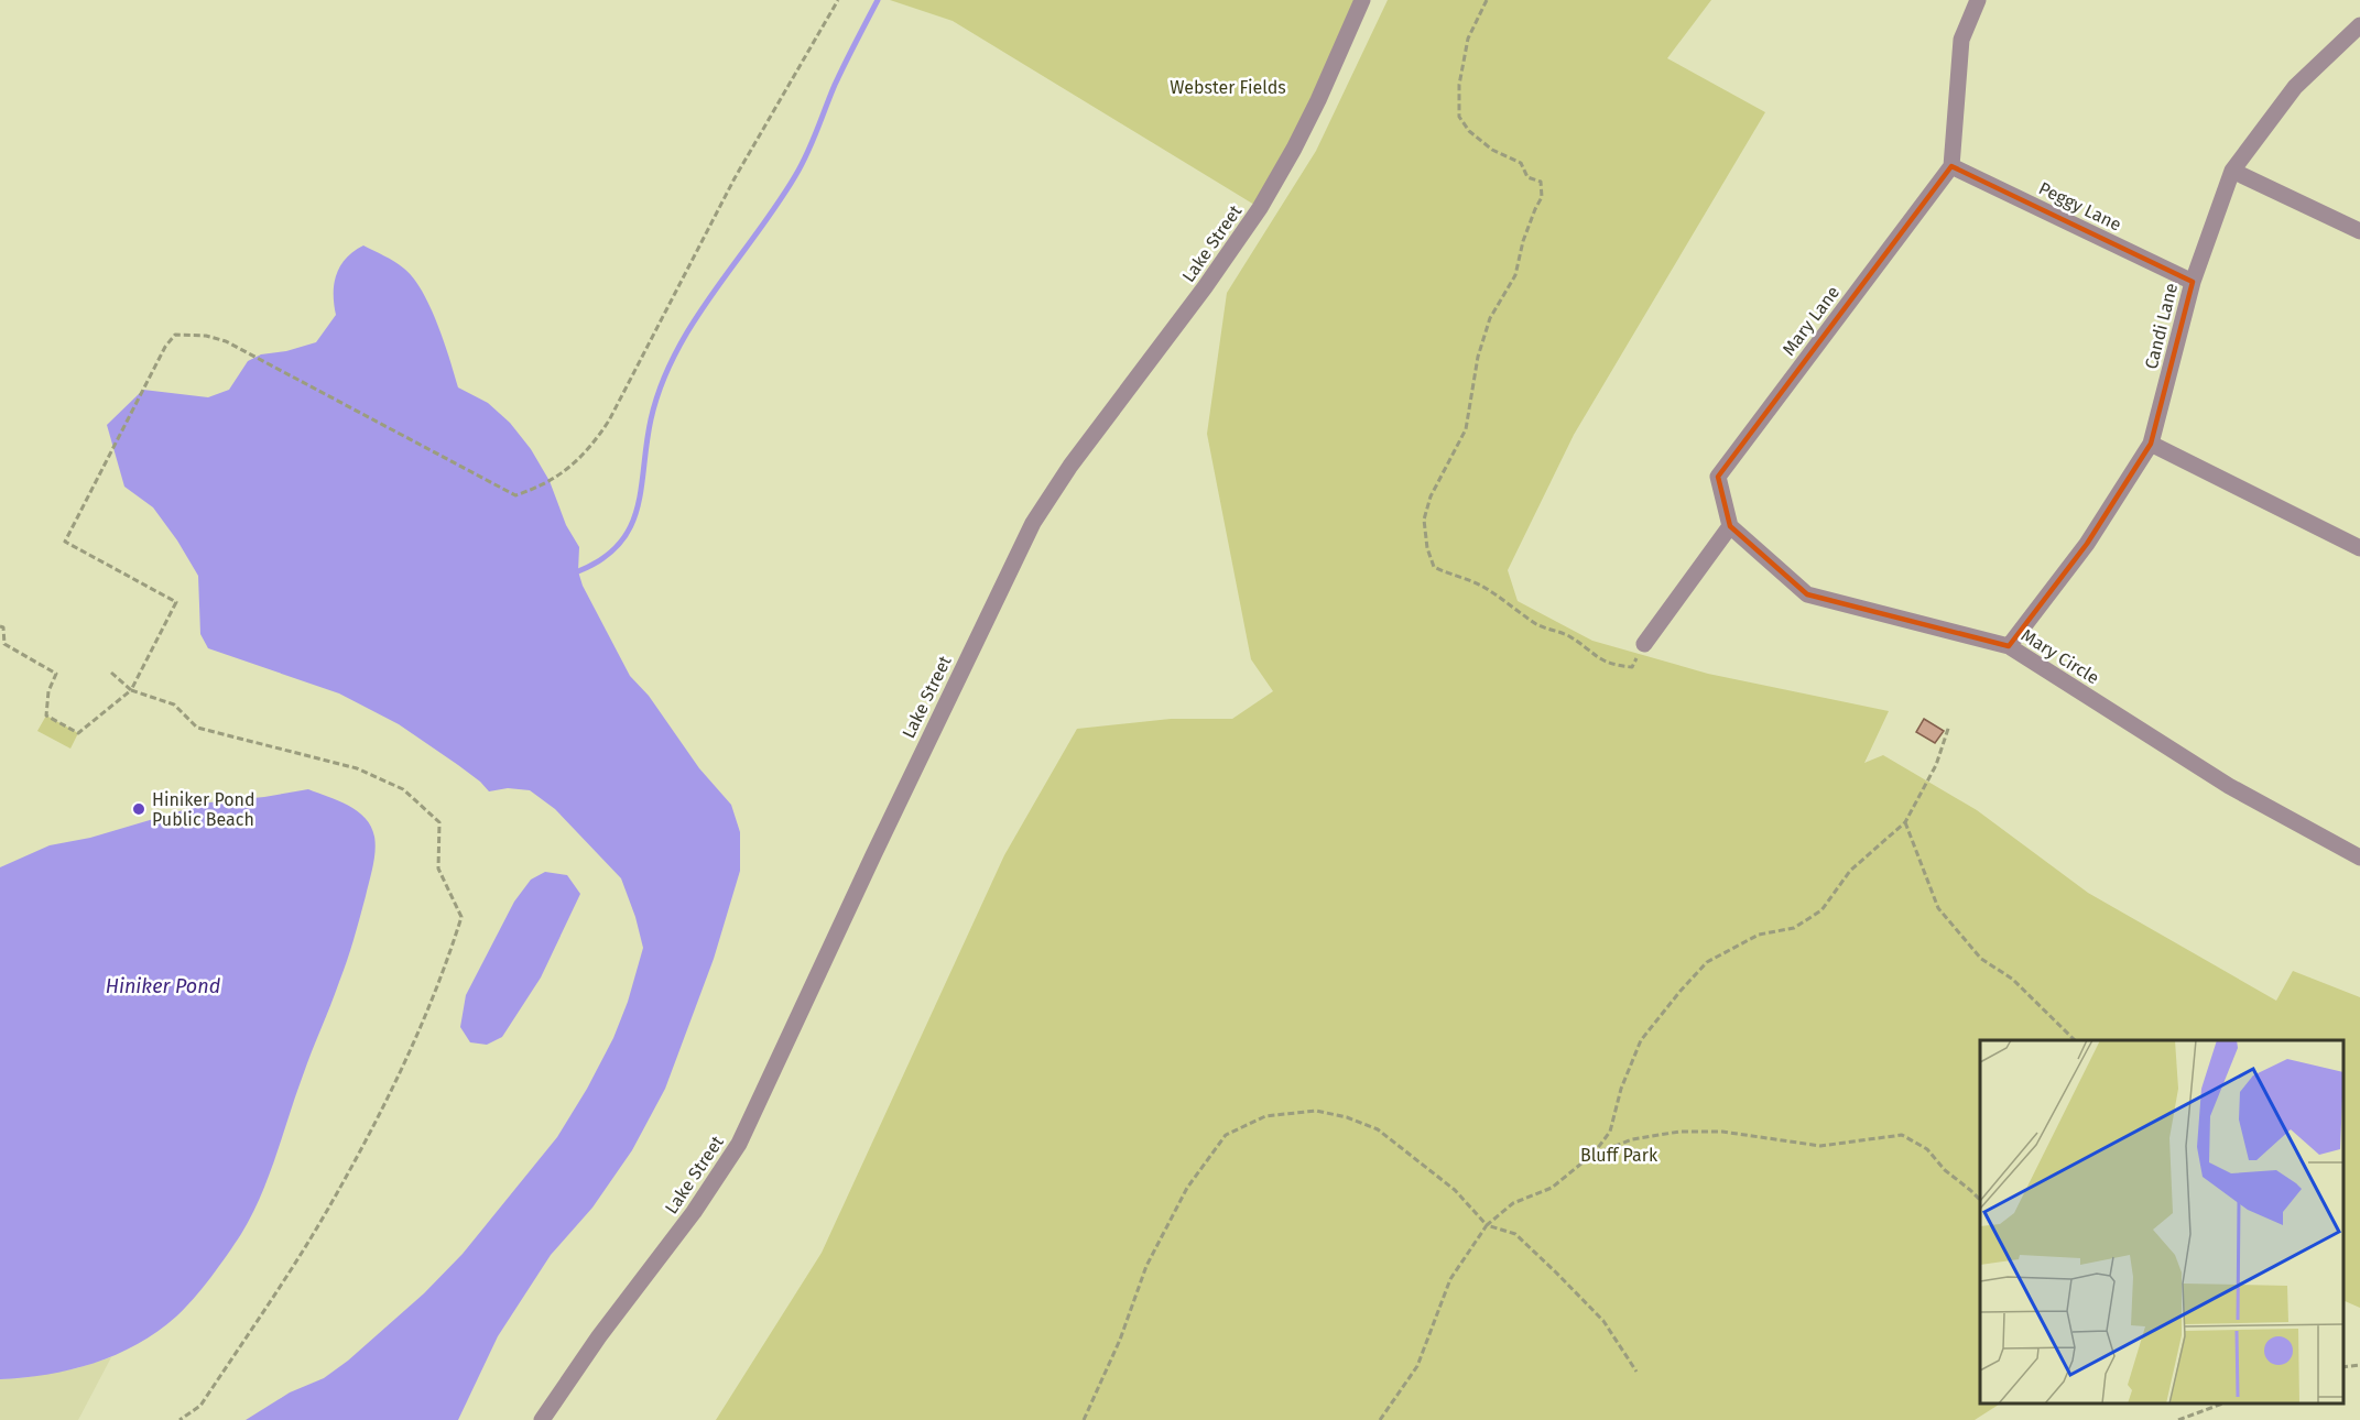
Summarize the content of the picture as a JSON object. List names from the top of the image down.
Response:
{
  "streets": {
    "street": [
      "Peggy Lane",
      "Lake Street",
      "Mary Lane",
      "Candi Lane",
      "Mary Circle"
    ]
  },
  "crossings": [
    ["Peggy Lane", "Mary Lane"],
    ["Peggy Lane", "Candi Lane"],
    ["Mary Lane", "Mary Circle"],
    ["Candi Lane", "Mary Circle"]
  ],
  "water": ["Hiniker Pond"],
  "parks": ["Webster Fields", "Bluff Park"],
  "places": ["Hiniker Pond Public Beach"]
}
